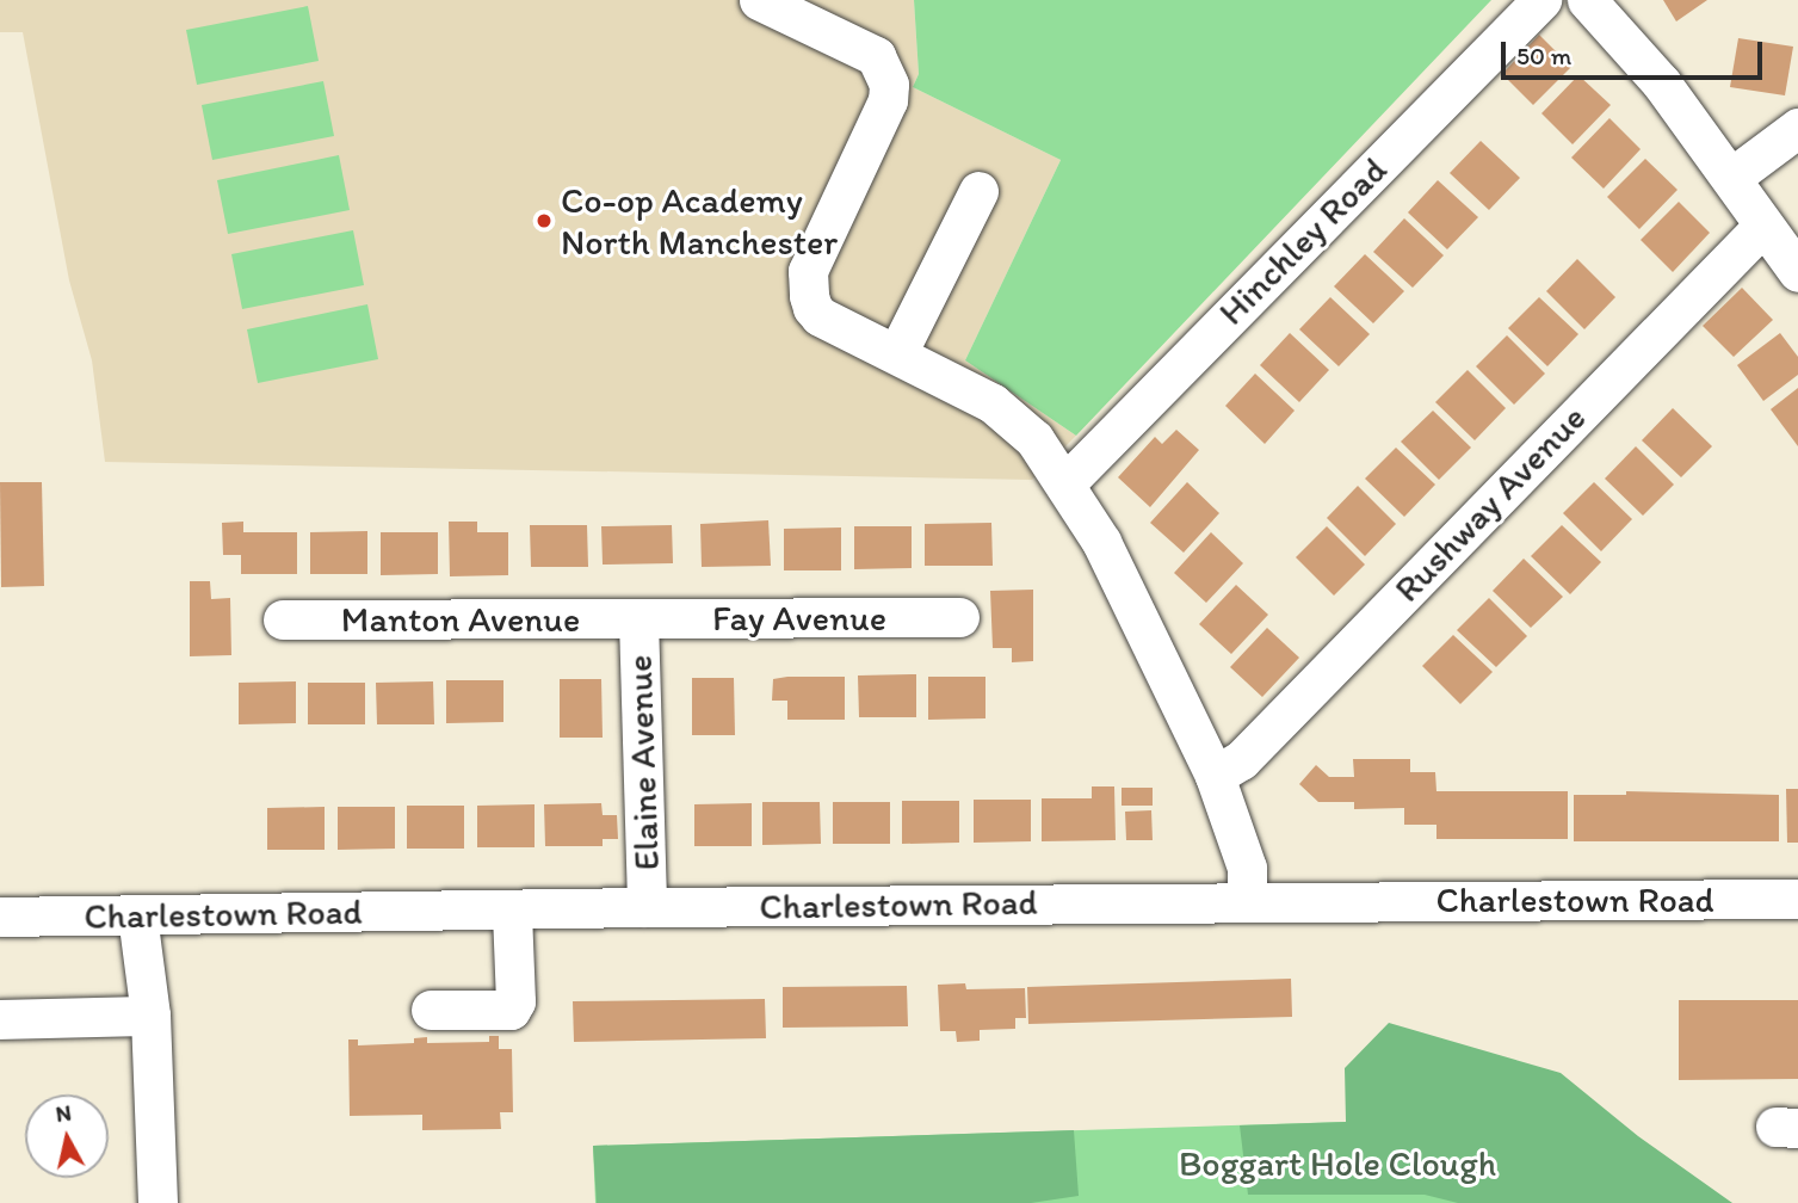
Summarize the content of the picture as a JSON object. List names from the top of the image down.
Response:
{
  "streets": {
    "street": [
      "Hinchley Road",
      "Rushway Avenue",
      "Fay Avenue",
      "Manton Avenue",
      "Elaine Avenue",
      "Charlestown Road"
    ]
  },
  "crossings": [
    ["Fay Avenue", "Manton Avenue"],
    ["Fay Avenue", "Elaine Avenue"],
    ["Manton Avenue", "Elaine Avenue"],
    ["Elaine Avenue", "Charlestown Road"]
  ],
  "parks": ["Boggart Hole Clough"],
  "places": ["Co-op Academy North Manchester"],
  "scale_bar": "50 m",
  "north": "top"
}
